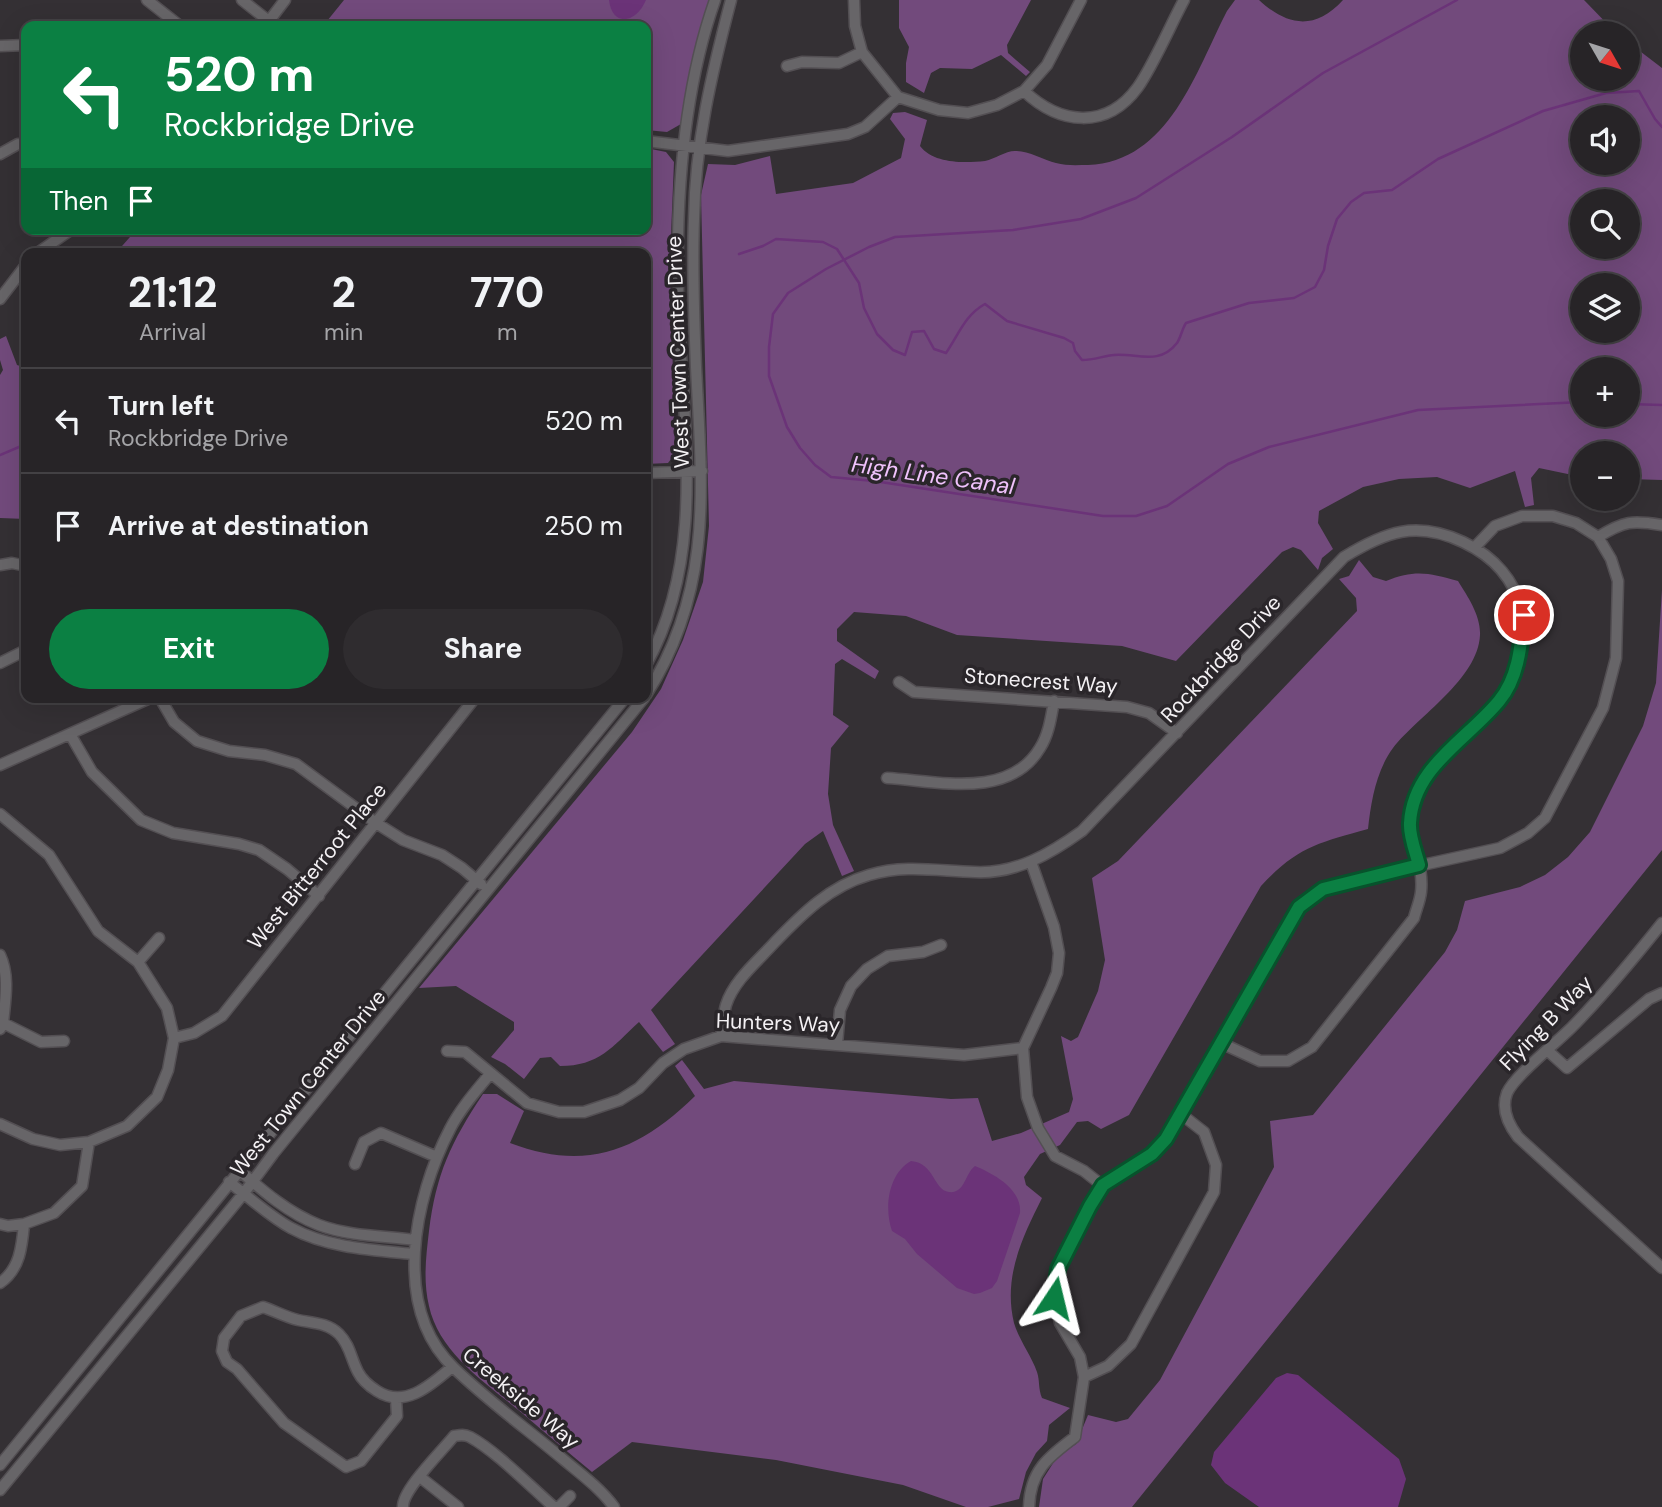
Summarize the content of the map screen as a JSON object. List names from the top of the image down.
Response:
{
  "streets": {
    "street": [
      "West Town Center Drive",
      "Rockbridge Drive",
      "Stonecrest Way",
      "West Bitterroot Place",
      "Hunters Way",
      "Flying B Way",
      "Creekside Way"
    ]
  },
  "crossings": [
    ["Rockbridge Drive", "Stonecrest Way"],
    ["Rockbridge Drive", "Hunters Way"],
    ["Hunters Way", "Creekside Way"]
  ],
  "water": ["High Line Canal"],
  "north": "bottom right",
  "page": {
    "map_buttons": ["+", "−"],
    "turn": ["520 m", "Rockbridge Drive"],
    "then": "Then",
    "eta": [
      "21:12",
      "Arrival",
      "2",
      "min",
      "770",
      "m"
    ],
    "list": [
      {
        "name": "Turn left",
        "note": "Rockbridge Drive",
        "value": "520 m"
      },
      {
        "name": "Arrive at destination",
        "value": "250 m"
      }
    ],
    "buttons": ["Exit", "Share"]
  }
}
